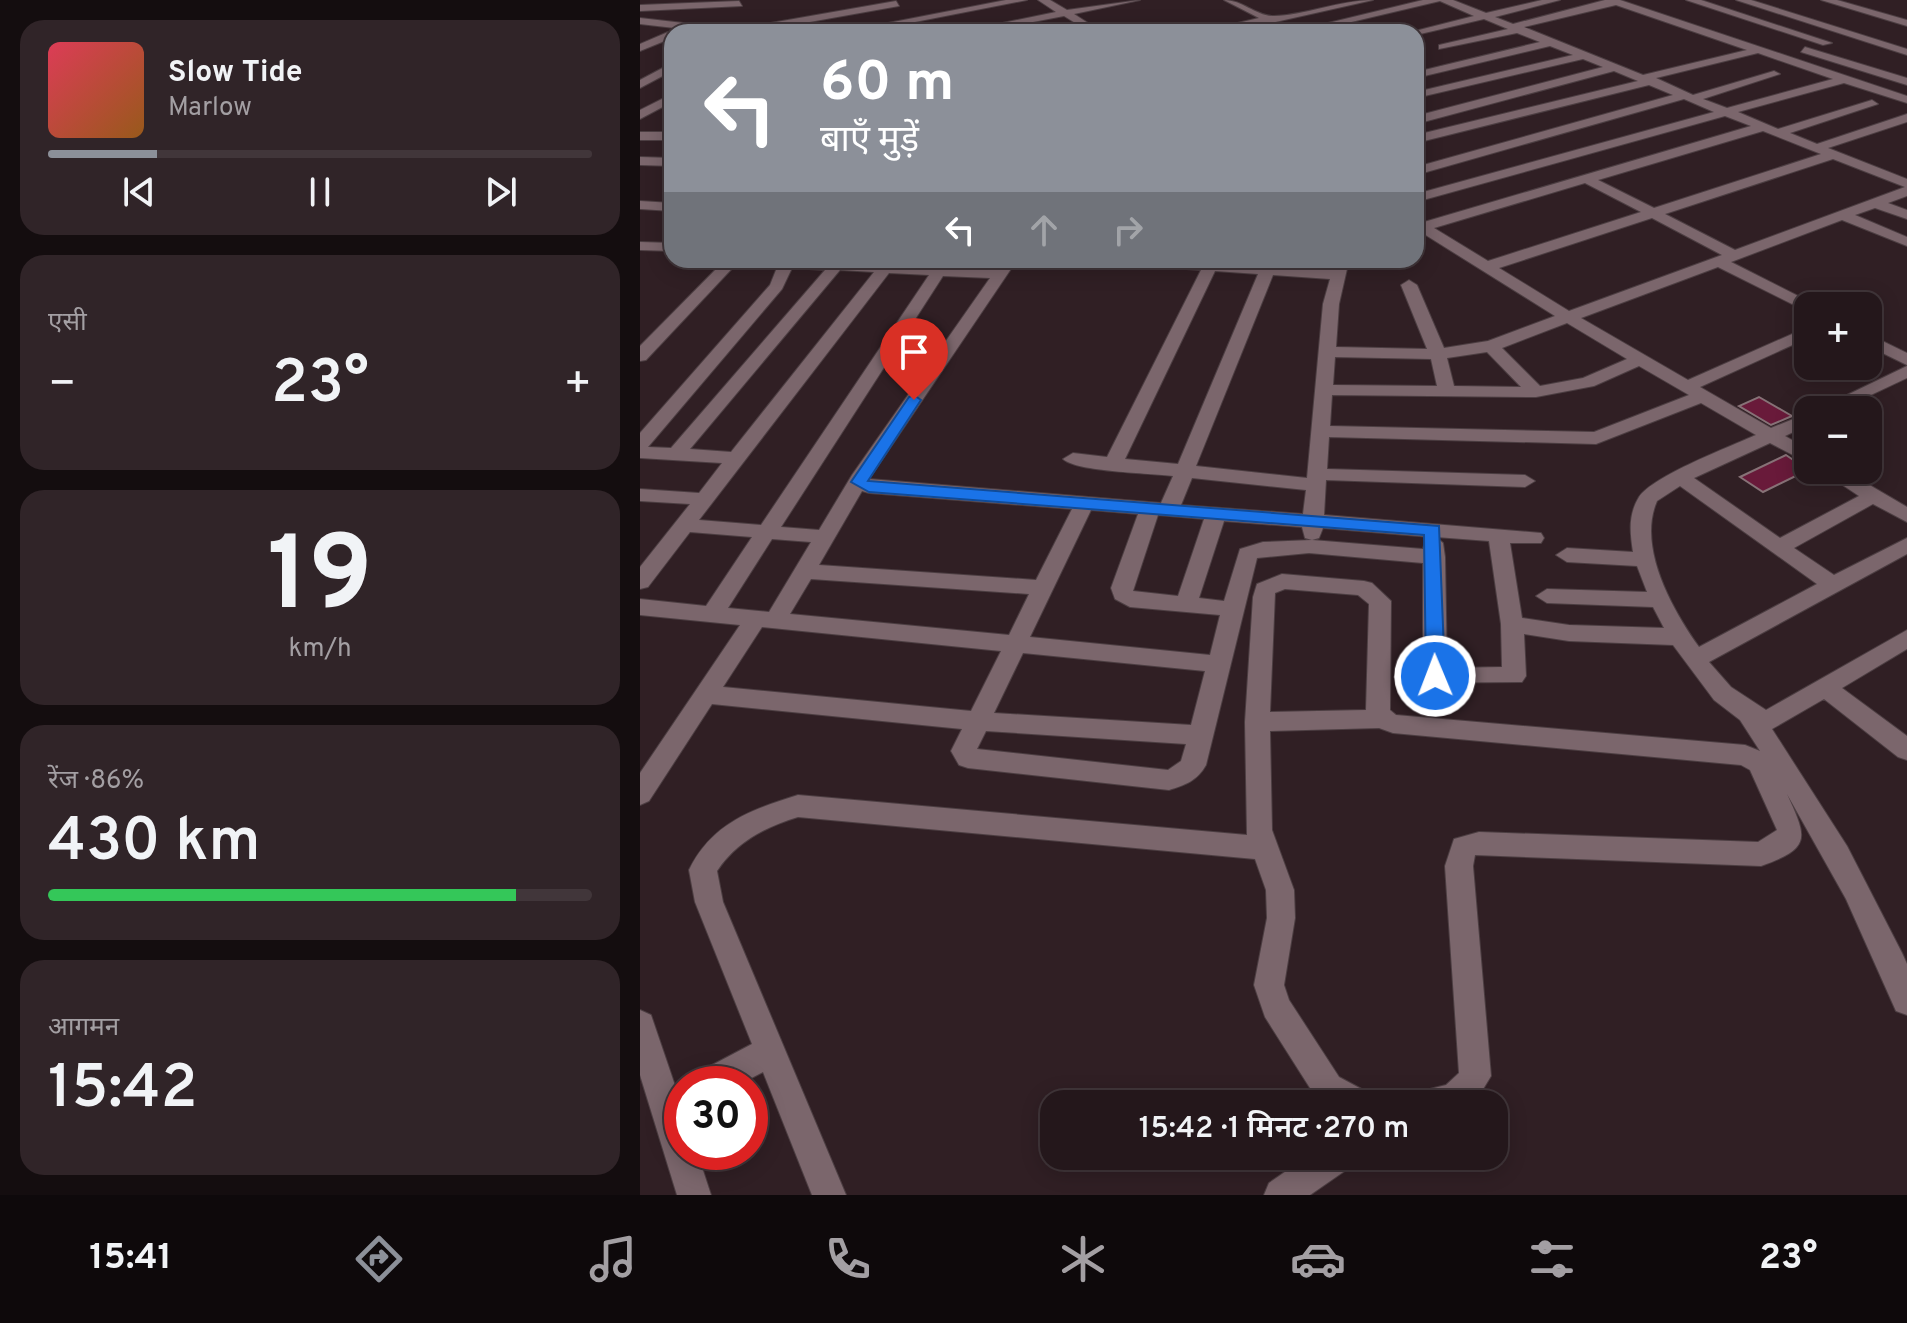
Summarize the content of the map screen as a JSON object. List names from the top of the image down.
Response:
{
  "page": {
    "turn": ["60 m", "बाएँ मुड़ें"],
    "song": ["Slow Tide", "Marlow"],
    "tile": [
      "एसी",
      ["19", "km/h"],
      ["रेंज · 86%", "430 km"],
      ["आगमन", "15:42"]
    ],
    "map_buttons": ["+", "−"],
    "heat": ["−", "23°", "+"],
    "limit": "30",
    "trip": "15:42 · 1 मिनट · 270 m",
    "tabs": ["15:41", "23°"]
  }
}
